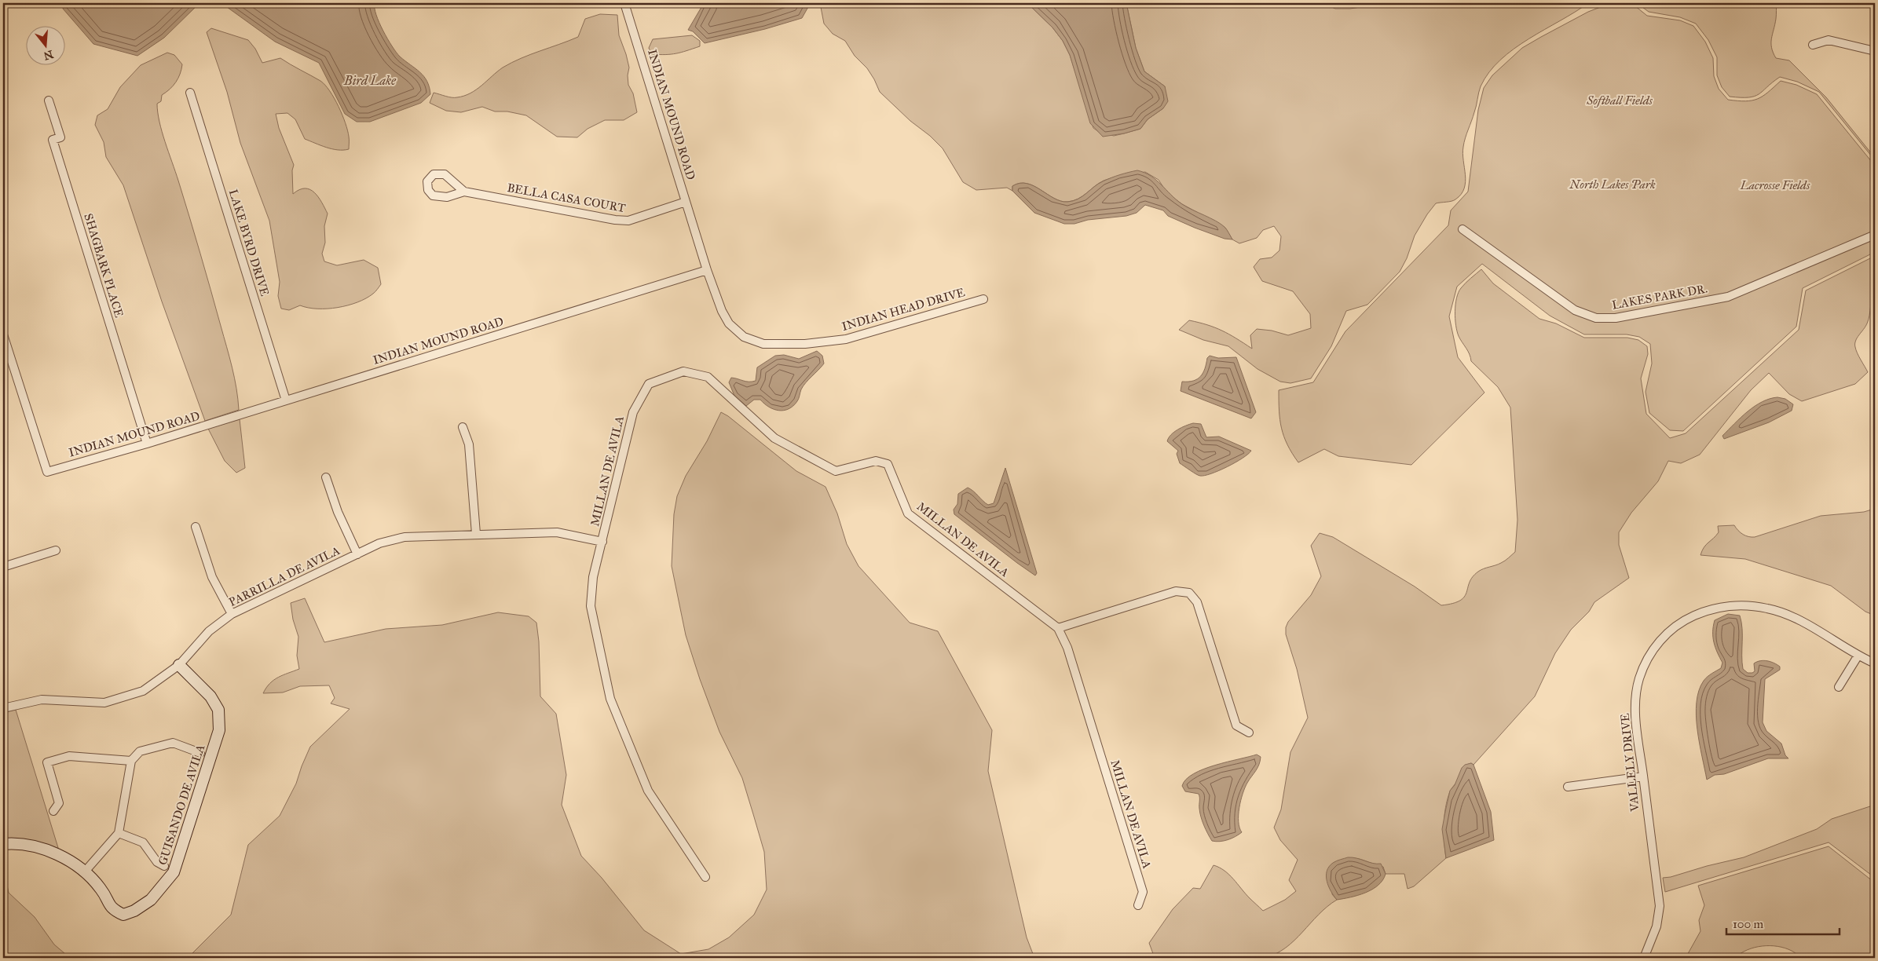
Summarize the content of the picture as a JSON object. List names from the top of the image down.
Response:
{
  "streets": {
    "street": [
      "INDIAN MOUND ROAD",
      "BELLA CASA COURT",
      "LAKE BYRD DRIVE",
      "SHAGBARK PLACE",
      "LAKES PARK DR.",
      "INDIAN HEAD DRIVE",
      "MILLAN DE AVILA",
      "PARRILLA DE AVILA",
      "VALLELY DRIVE",
      "GUISANDO DE AVILA"
    ]
  },
  "crossings": [
    ["INDIAN MOUND ROAD", "BELLA CASA COURT"],
    ["INDIAN MOUND ROAD", "LAKE BYRD DRIVE"],
    ["INDIAN MOUND ROAD", "SHAGBARK PLACE"],
    ["INDIAN MOUND ROAD", "INDIAN HEAD DRIVE"],
    ["MILLAN DE AVILA", "PARRILLA DE AVILA"],
    ["PARRILLA DE AVILA", "GUISANDO DE AVILA"]
  ],
  "water": ["Bird Lake"],
  "parks": ["Softball Fields", "North Lakes Park", "Lacrosse Fields"],
  "scale_bar": "100 m",
  "north": "bottom"
}
